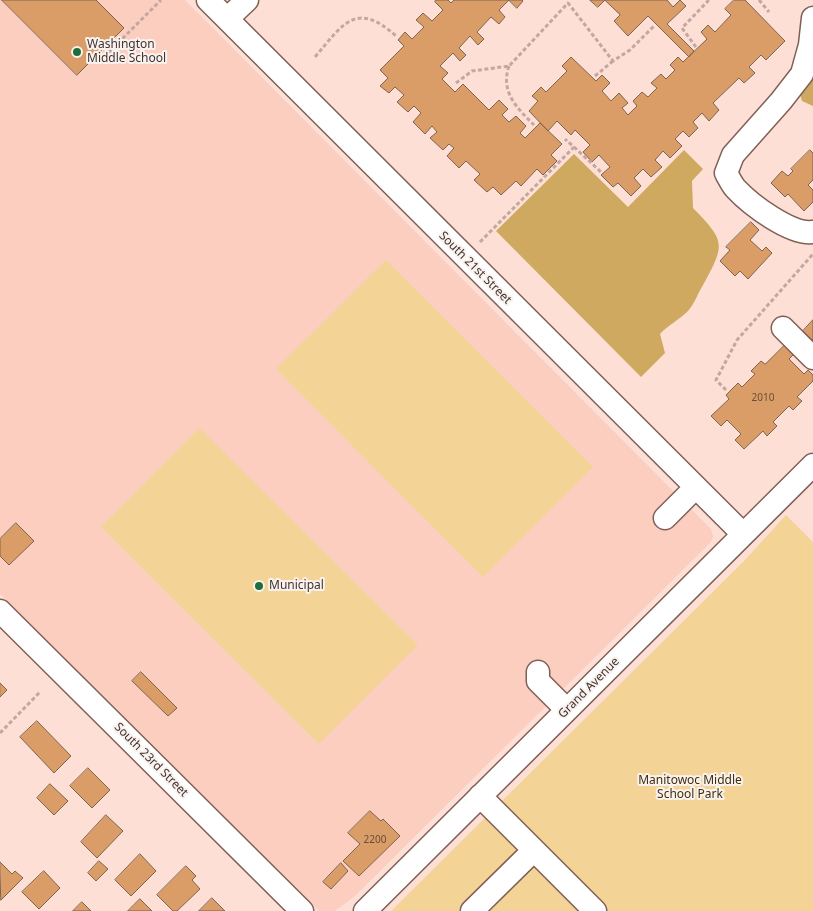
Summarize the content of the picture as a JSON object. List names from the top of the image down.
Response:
{
  "streets": {
    "street": ["South 21st Street", "Grand Avenue", "South 23rd Street"]
  },
  "crossings": [
    ["South 21st Street", "Grand Avenue"]
  ],
  "parks": ["Manitowoc Middle School Park"],
  "places": ["Washington Middle School", "Municipal"],
  "house_numbers": ["2010", "2200"]
}
